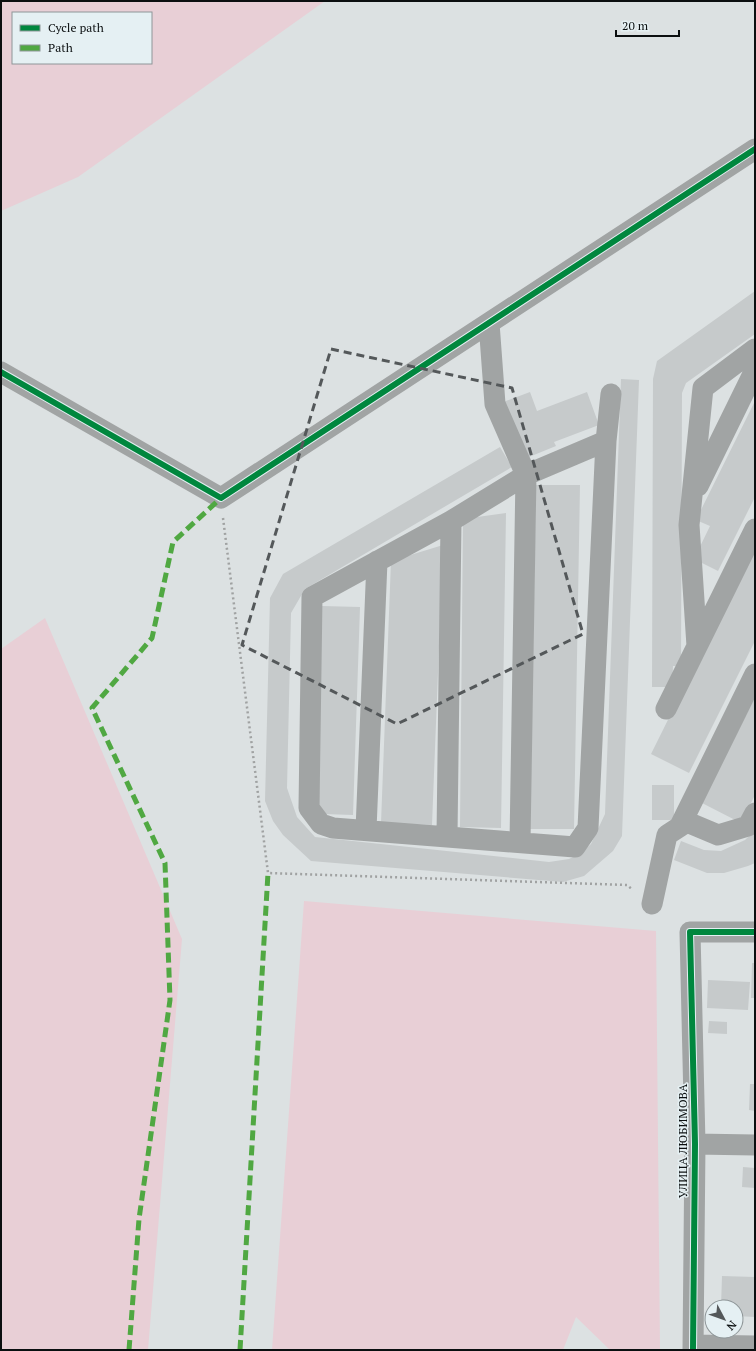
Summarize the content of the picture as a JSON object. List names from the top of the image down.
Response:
{
  "streets": {
    "street": ["УЛИЦА ЛЮБИМОВА"]
  },
  "legend": ["Cycle path", "Path"],
  "scale_bar": "20 m",
  "north": "bottom right"
}
